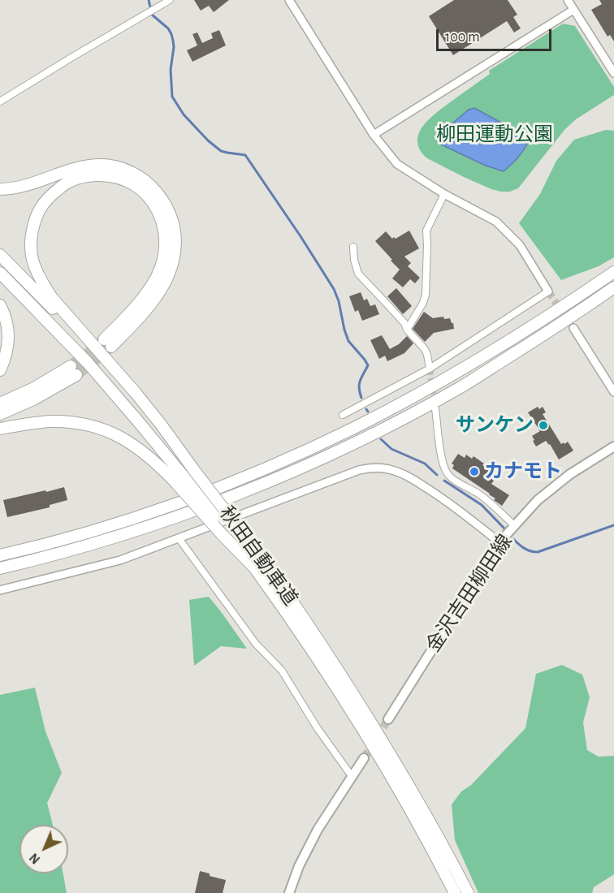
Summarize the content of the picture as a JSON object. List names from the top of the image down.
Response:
{
  "streets": {
    "highway": ["秋田自動車道"],
    "main road": ["金沢吉田柳田線"]
  },
  "parks": ["柳田運動公園"],
  "places": ["サンケン", "カナモト"],
  "scale_bar": "100 m",
  "north": "bottom left"
}
